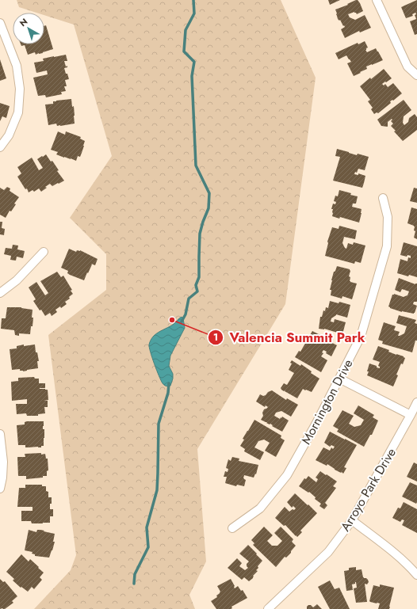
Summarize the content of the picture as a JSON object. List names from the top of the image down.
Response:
{
  "streets": {
    "street": ["Mornington Drive", "Arroyo Park Drive"]
  },
  "places": ["Valencia Summit Park"],
  "north": "top left"
}
